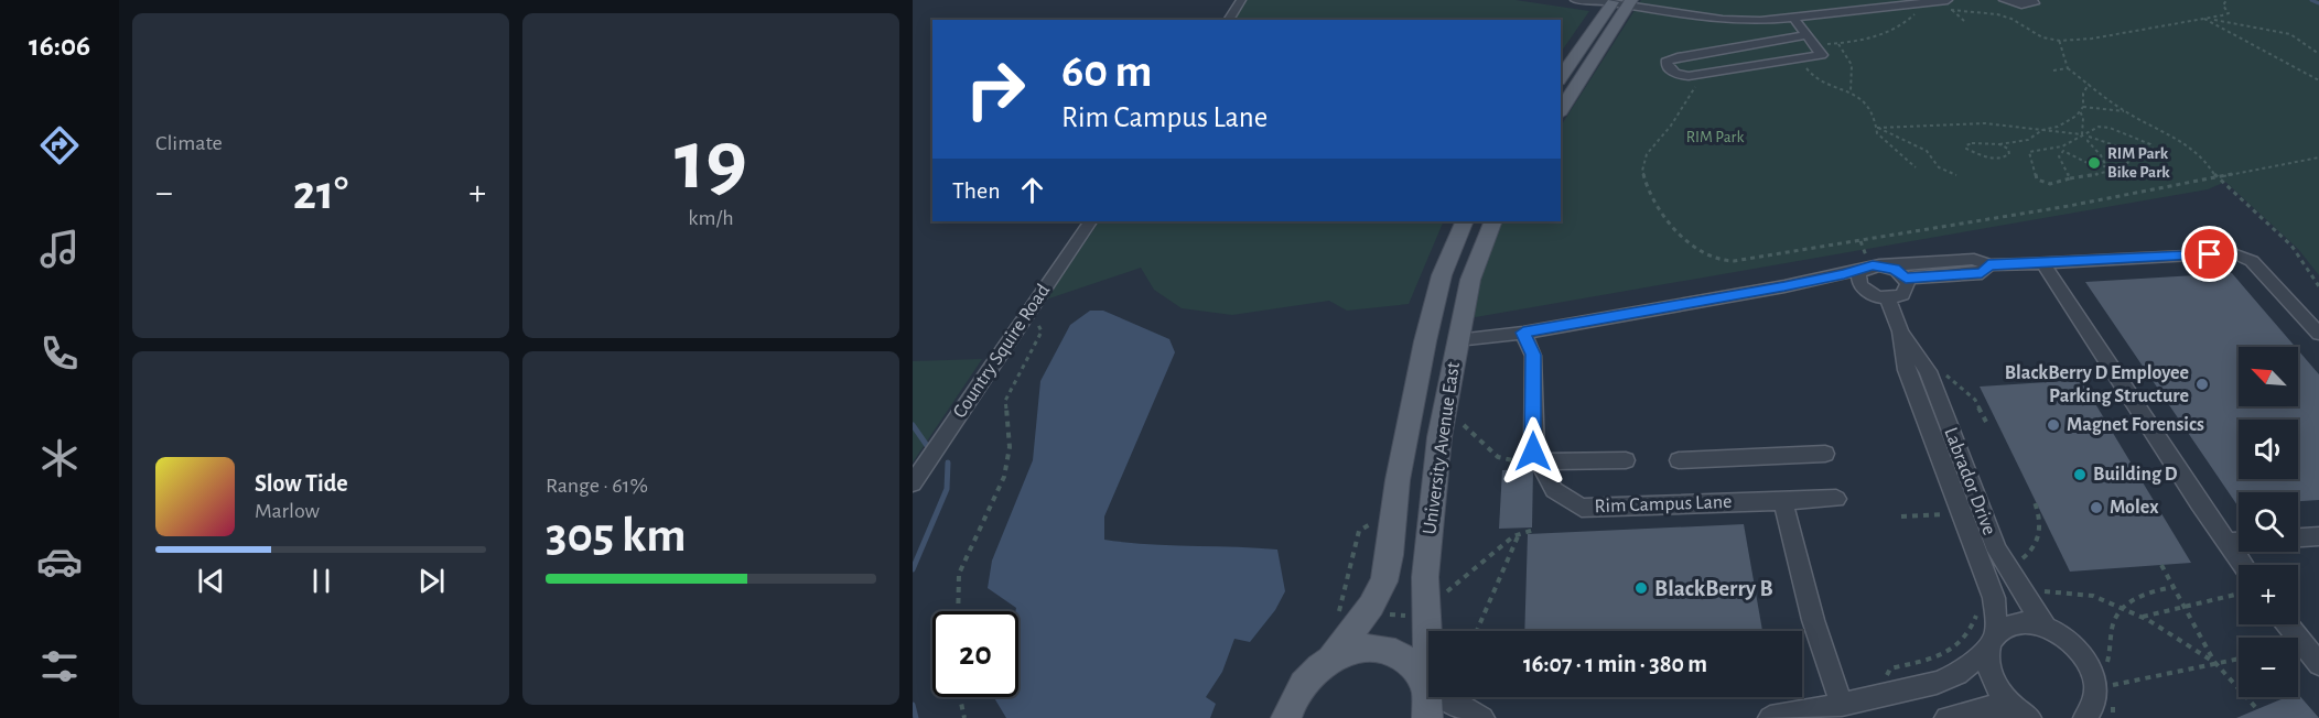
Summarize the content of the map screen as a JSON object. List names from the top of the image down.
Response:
{
  "streets": {
    "main road": ["University Avenue East"],
    "street": ["Country Squire Road", "Labrador Drive", "Rim Campus Lane"]
  },
  "parks": ["RIM Park"],
  "places": [
    "RIM Park Bike Park",
    "BlackBerry D Employee Parking Structure",
    "Magnet Forensics",
    "Building D",
    "Molex",
    "BlackBerry B"
  ],
  "north": "top left",
  "page": {
    "tabs": "16:06",
    "tile": [
      "Climate",
      ["19", "km/h"],
      ["Range · 61%", "305 km"]
    ],
    "turn": ["60 m", "Rim Campus Lane"],
    "then": "Then",
    "heat": ["−", "21°", "+"],
    "map_buttons": ["+", "−"],
    "song": ["Slow Tide", "Marlow"],
    "limit": "20",
    "trip": "16:07 · 1 min · 380 m"
  }
}
